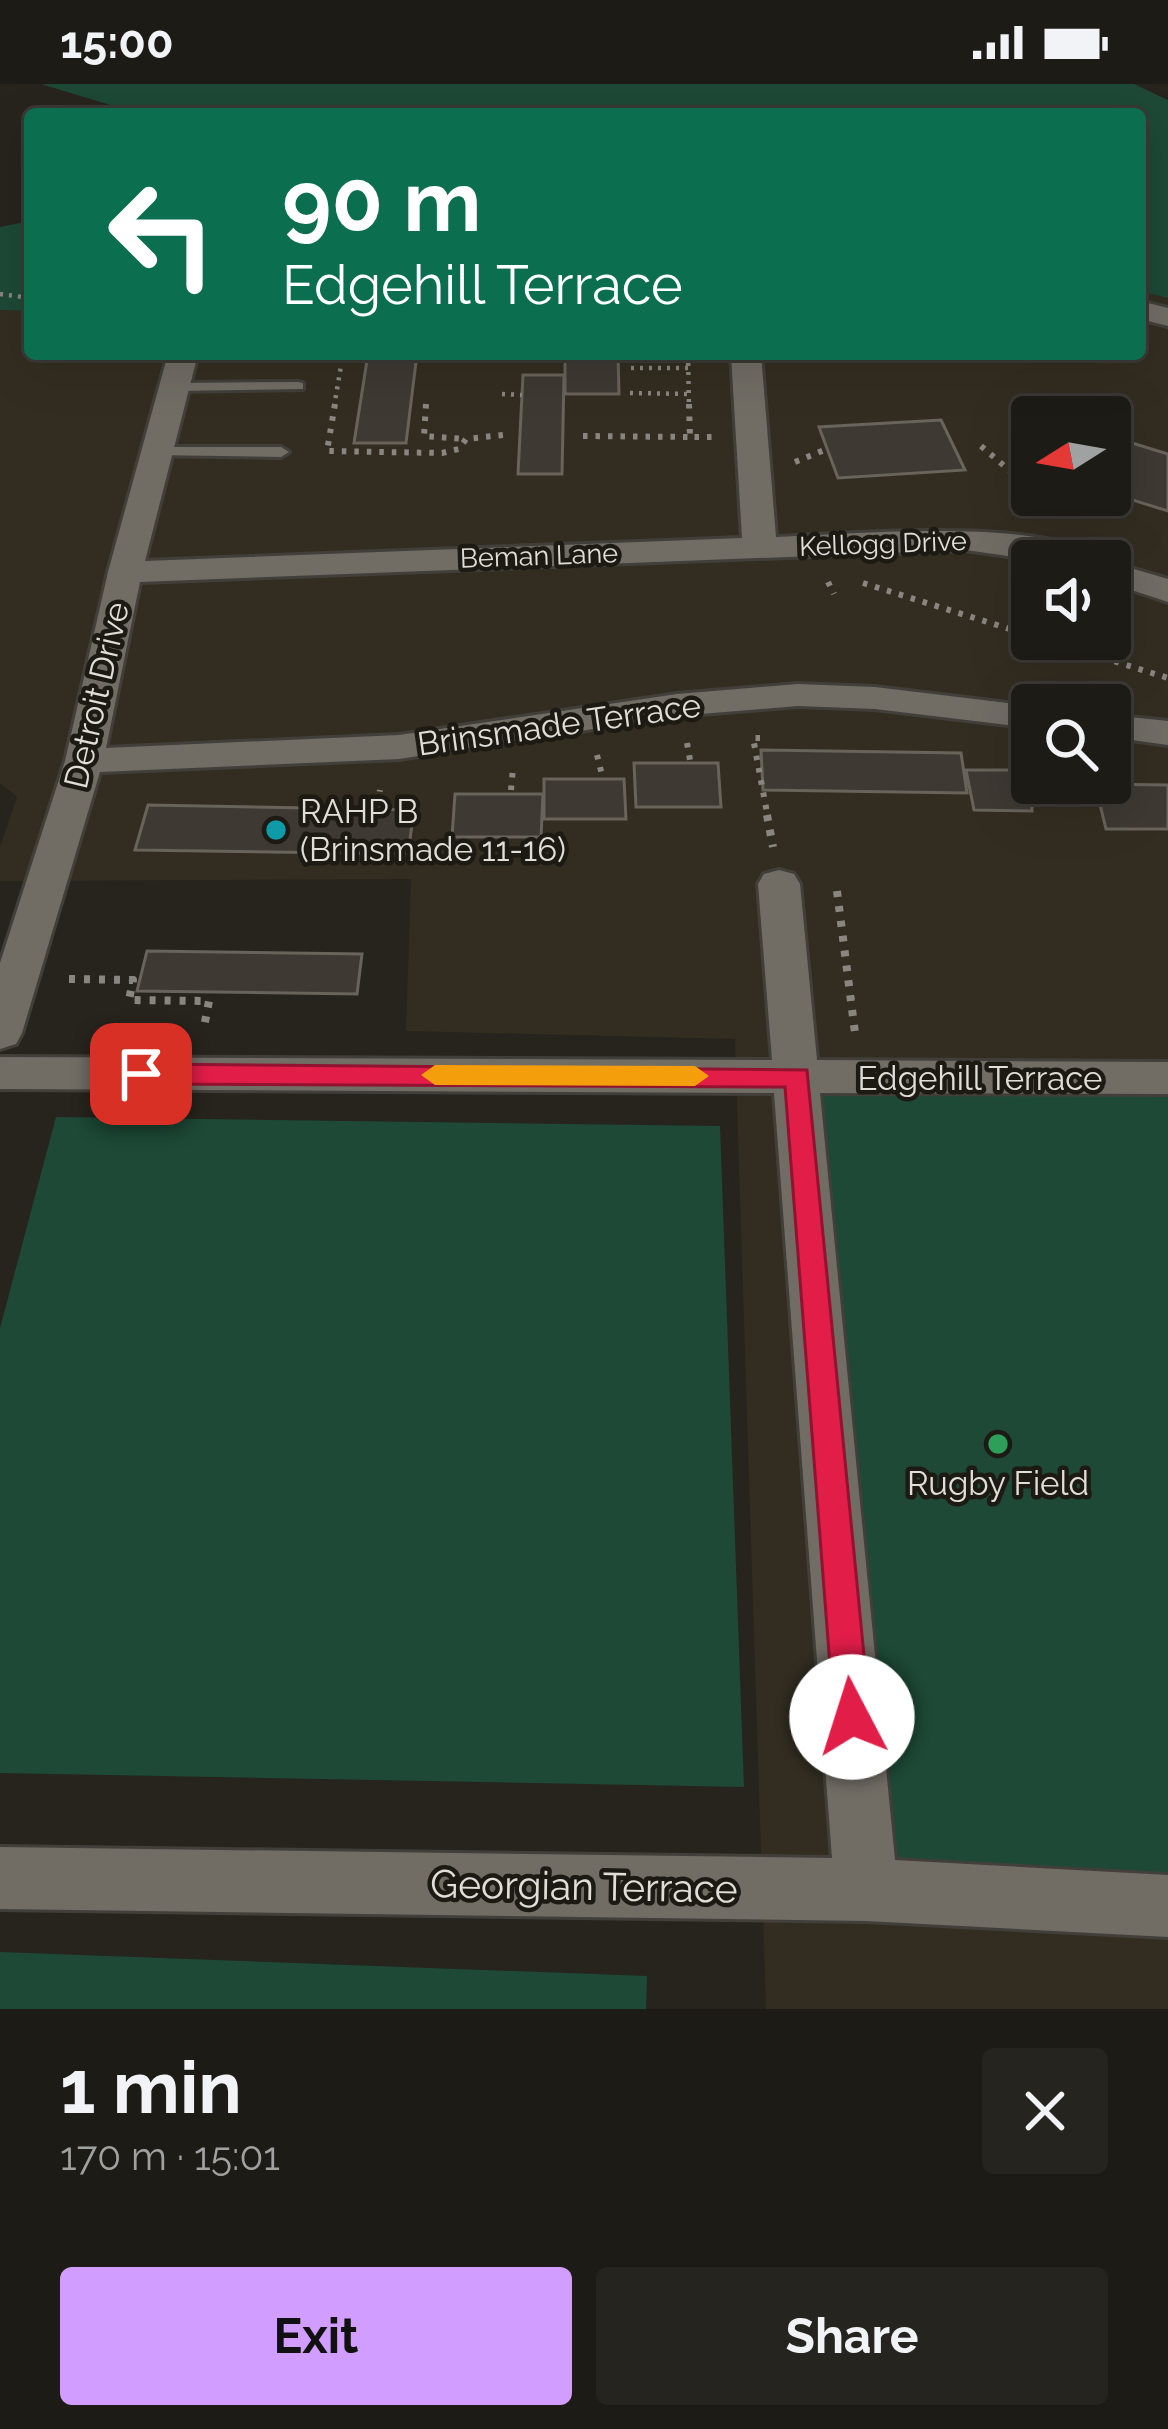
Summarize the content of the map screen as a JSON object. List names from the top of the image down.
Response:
{
  "streets": {
    "street": [
      "Kellogg Drive",
      "Beman Lane",
      "Detroit Drive",
      "Brinsmade Terrace",
      "Edgehill Terrace",
      "Georgian Terrace"
    ]
  },
  "crossings": [
    ["Kellogg Drive", "Beman Lane"],
    ["Beman Lane", "Detroit Drive"],
    ["Detroit Drive", "Brinsmade Terrace"]
  ],
  "places": ["RAHP B (Brinsmade 11-16)", "Rugby Field"],
  "north": "left",
  "page": {
    "status": "15:00",
    "turn": ["90 m", "Edgehill Terrace"],
    "heading": ["1 min", "170 m · 15:01"],
    "buttons": ["Exit", "Share"]
  }
}
